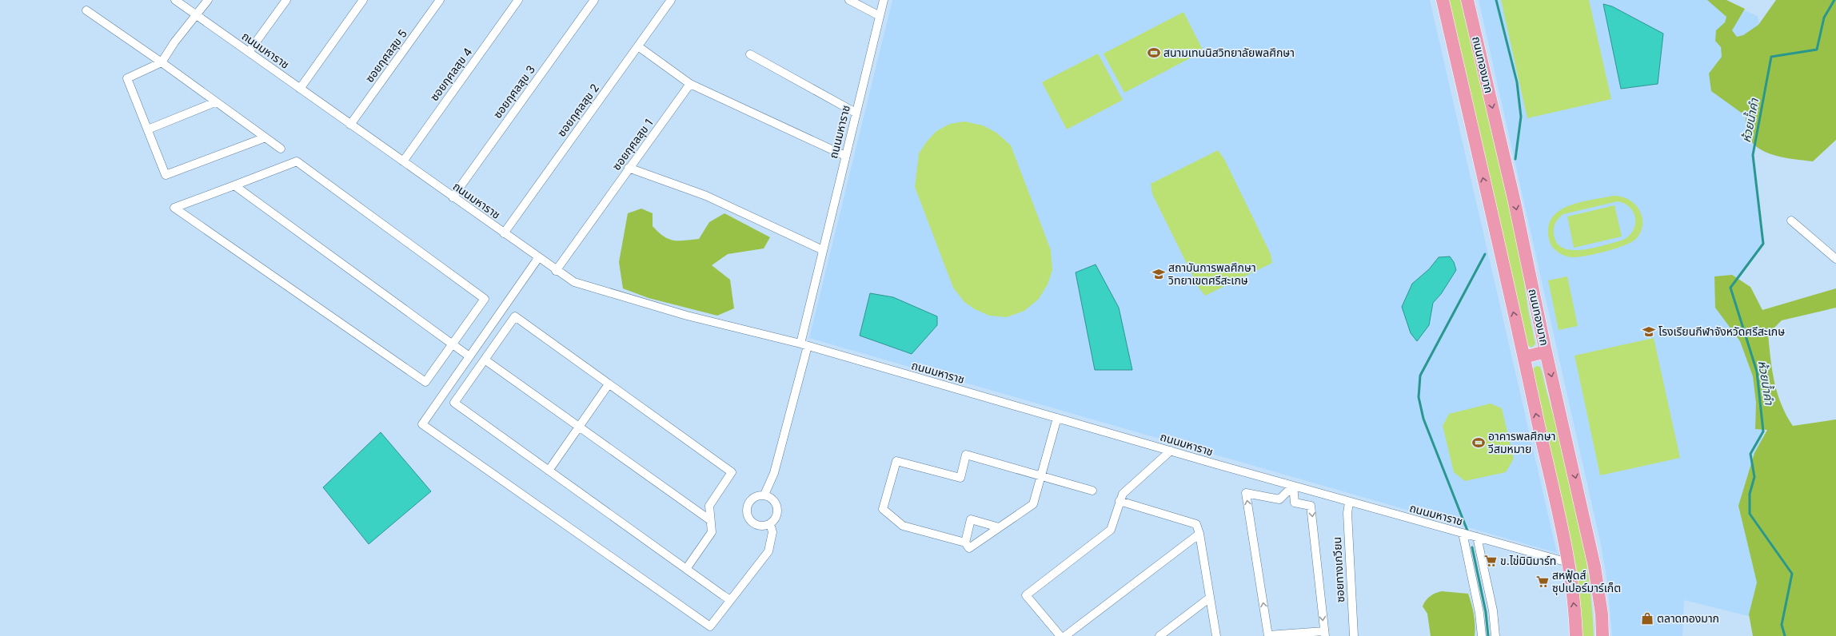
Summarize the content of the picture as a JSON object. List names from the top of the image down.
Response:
{
  "streets": {
    "main road": ["ถนนทองมาก"],
    "street": [
      "ถนนมหาราช",
      "ซอยกุศลสุข 5",
      "ซอยกุศลสุข 4",
      "ซอยกุศลสุข 3",
      "ซอยกุศลสุข 2",
      "ซอยกุศลสุข 1",
      "ซอยทางเกวียน"
    ]
  },
  "crossings": [
    ["ถนนมหาราช", "ซอยกุศลสุข 5"],
    ["ถนนมหาราช", "ถนนทองมาก"],
    ["ถนนมหาราช", "ซอยกุศลสุข 4"],
    ["ถนนมหาราช", "ซอยกุศลสุข 3"],
    ["ถนนมหาราช", "ซอยกุศลสุข 2"],
    ["ถนนมหาราช", "ซอยกุศลสุข 1"],
    ["ถนนมหาราช", "ซอยทางเกวียน"]
  ],
  "water": ["ห้วยน้ำคำ"],
  "places": {
    "sports": ["สนามเทนนิสวิทยาลัยพลศึกษา", "อาคารพลศึกษา วีสมหมาย"],
    "school or university": ["สถาบันการพลศึกษา วิทยาเขตศรีสะเกษ", "โรงเรียนกีฬาจังหวัดศรีสะเกษ"],
    "supermarket": ["ข.ไข่มินิมาร์ท", "สหฟู้ดส์ ซุปเปอร์มาร์เก็ต"],
    "shop": ["ตลาดทองมาก"]
  }
}
